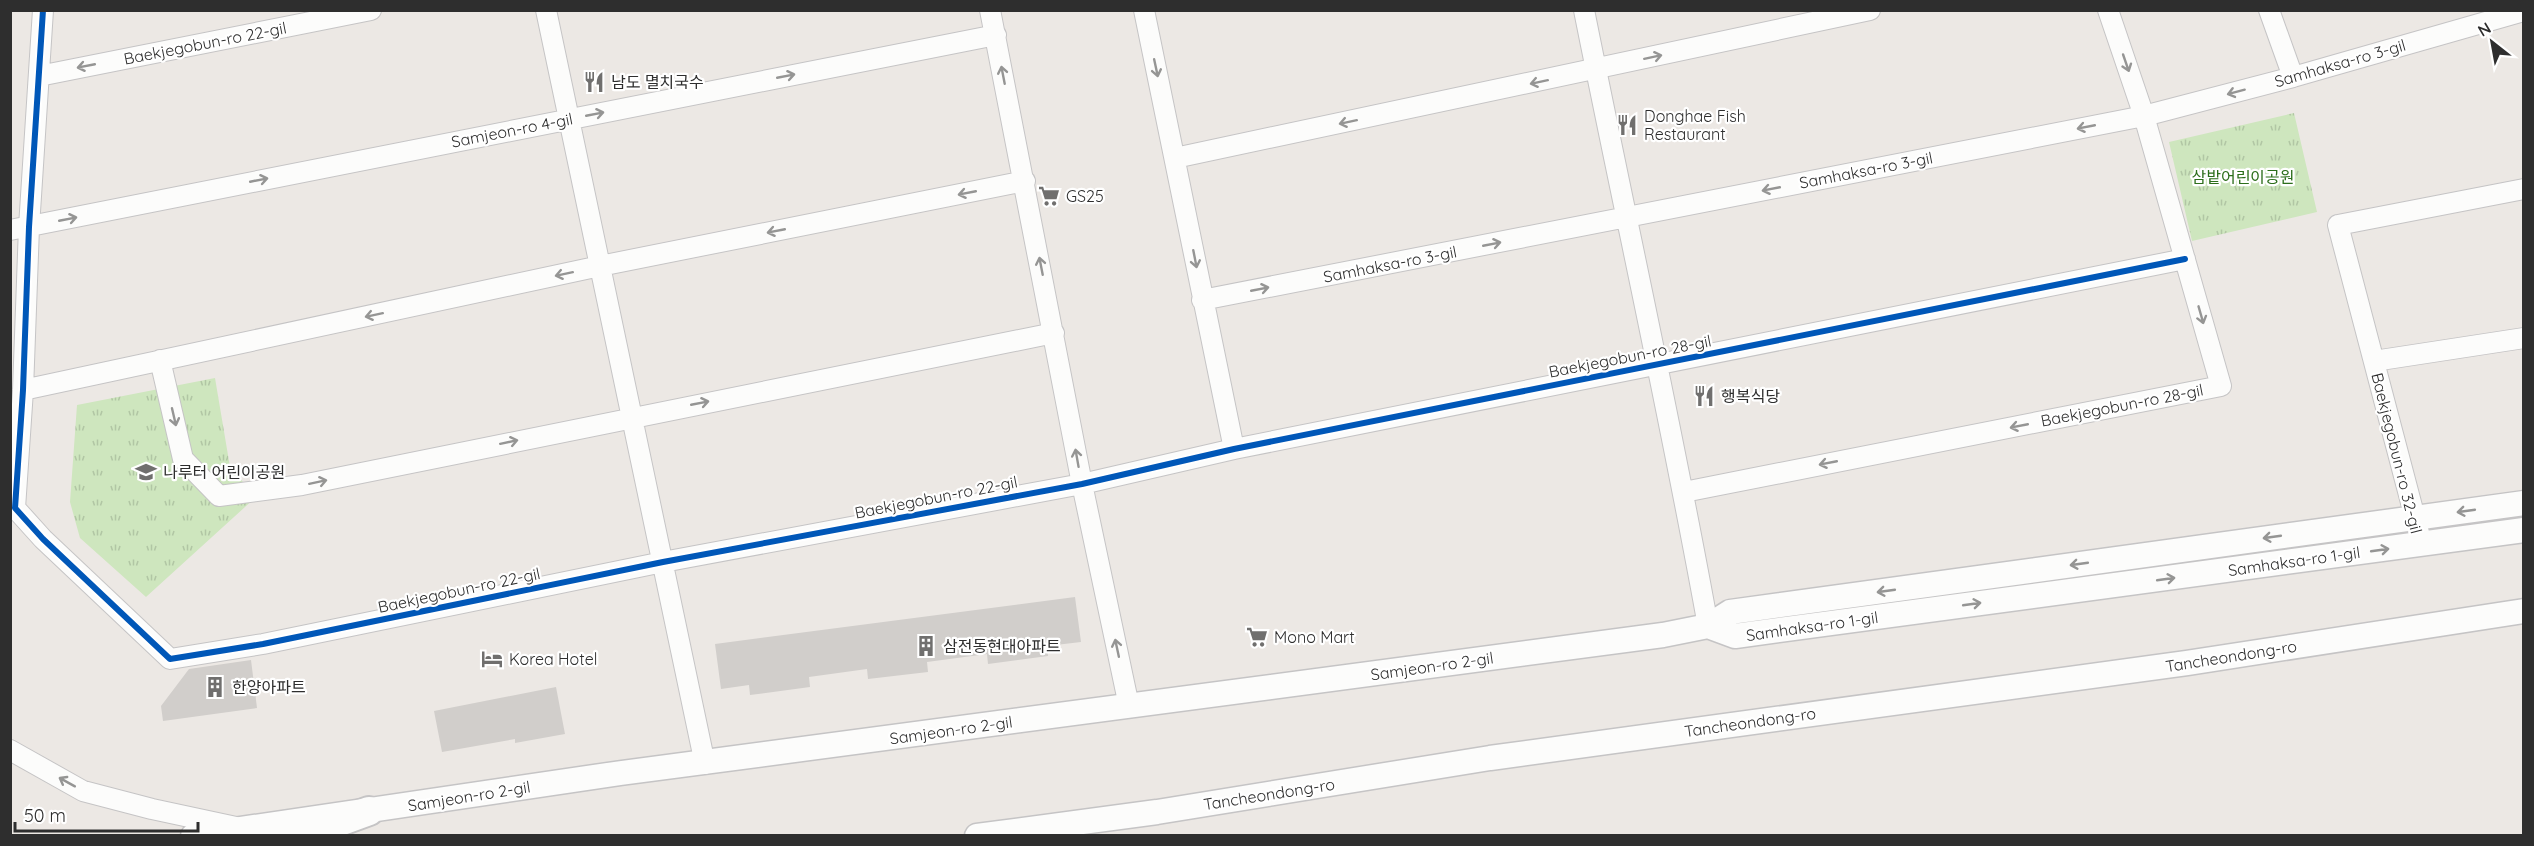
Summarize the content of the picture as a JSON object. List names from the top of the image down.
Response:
{
  "streets": {
    "street": [
      "Baekjegobun-ro 22-gil",
      "Samhaksa-ro 3-gil",
      "Samjeon-ro 4-gil",
      "Baekjegobun-ro 28-gil",
      "Baekjegobun-ro 32-gil",
      "Samhaksa-ro 1-gil",
      "Tancheondong-ro",
      "Samjeon-ro 2-gil"
    ]
  },
  "crossings": [
    ["Baekjegobun-ro 22-gil", "Baekjegobun-ro 28-gil"],
    ["Samhaksa-ro 3-gil", "Baekjegobun-ro 28-gil"],
    ["Baekjegobun-ro 28-gil", "Samhaksa-ro 1-gil"],
    ["Baekjegobun-ro 28-gil", "Samjeon-ro 2-gil"],
    ["Baekjegobun-ro 32-gil", "Samhaksa-ro 1-gil"],
    ["Samhaksa-ro 1-gil", "Samjeon-ro 2-gil"]
  ],
  "parks": ["삼밭어린이공원"],
  "places": {
    "restaurant": ["남도 멸치국수", "Donghae Fish Restaurant", "행복식당"],
    "supermarket": ["GS25", "Mono Mart"],
    "school or university": ["나루터 어린이공원"],
    "building": ["삼전동현대아파트", "한양아파트"],
    "hotel": ["Korea Hotel"]
  },
  "scale_bar": "50 m",
  "north": "top left"
}
